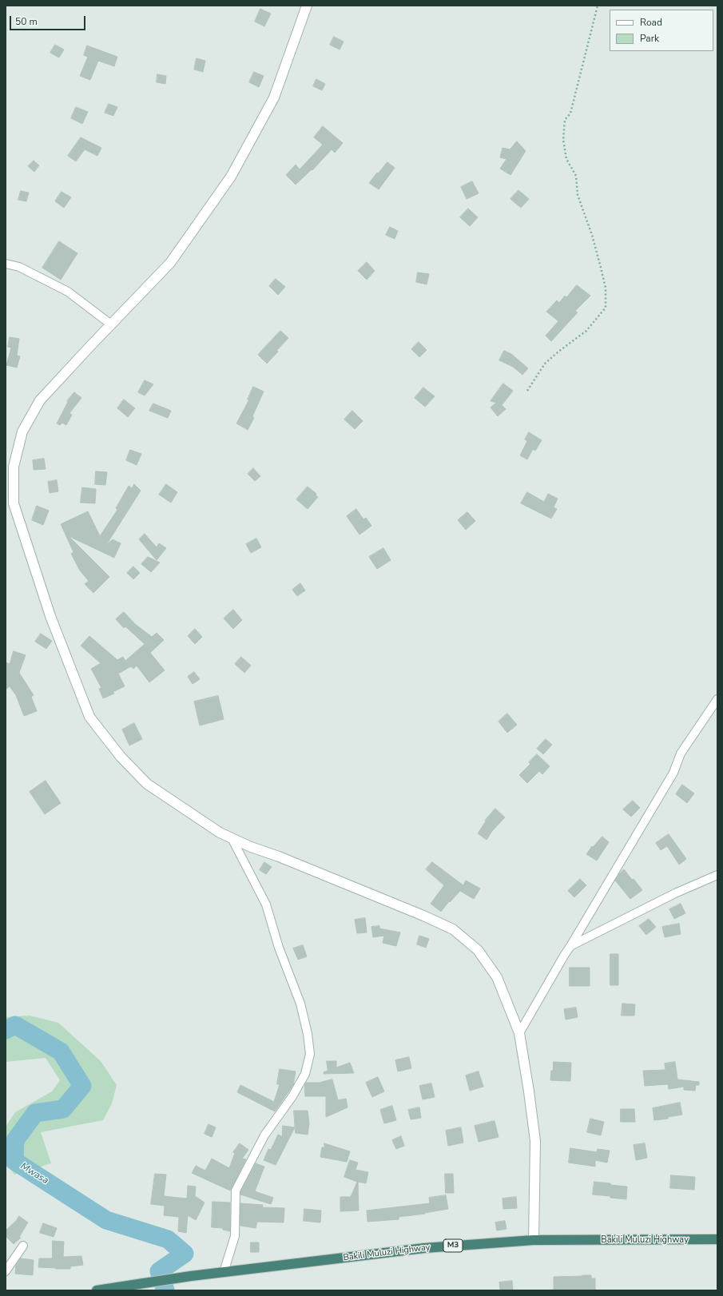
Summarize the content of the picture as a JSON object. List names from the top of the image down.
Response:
{
  "streets": {
    "highway": ["Bakili Muluzi Highway", "M3"]
  },
  "water": ["Mwasa"],
  "legend": ["Road", "Park"],
  "scale_bar": "50 m"
}
